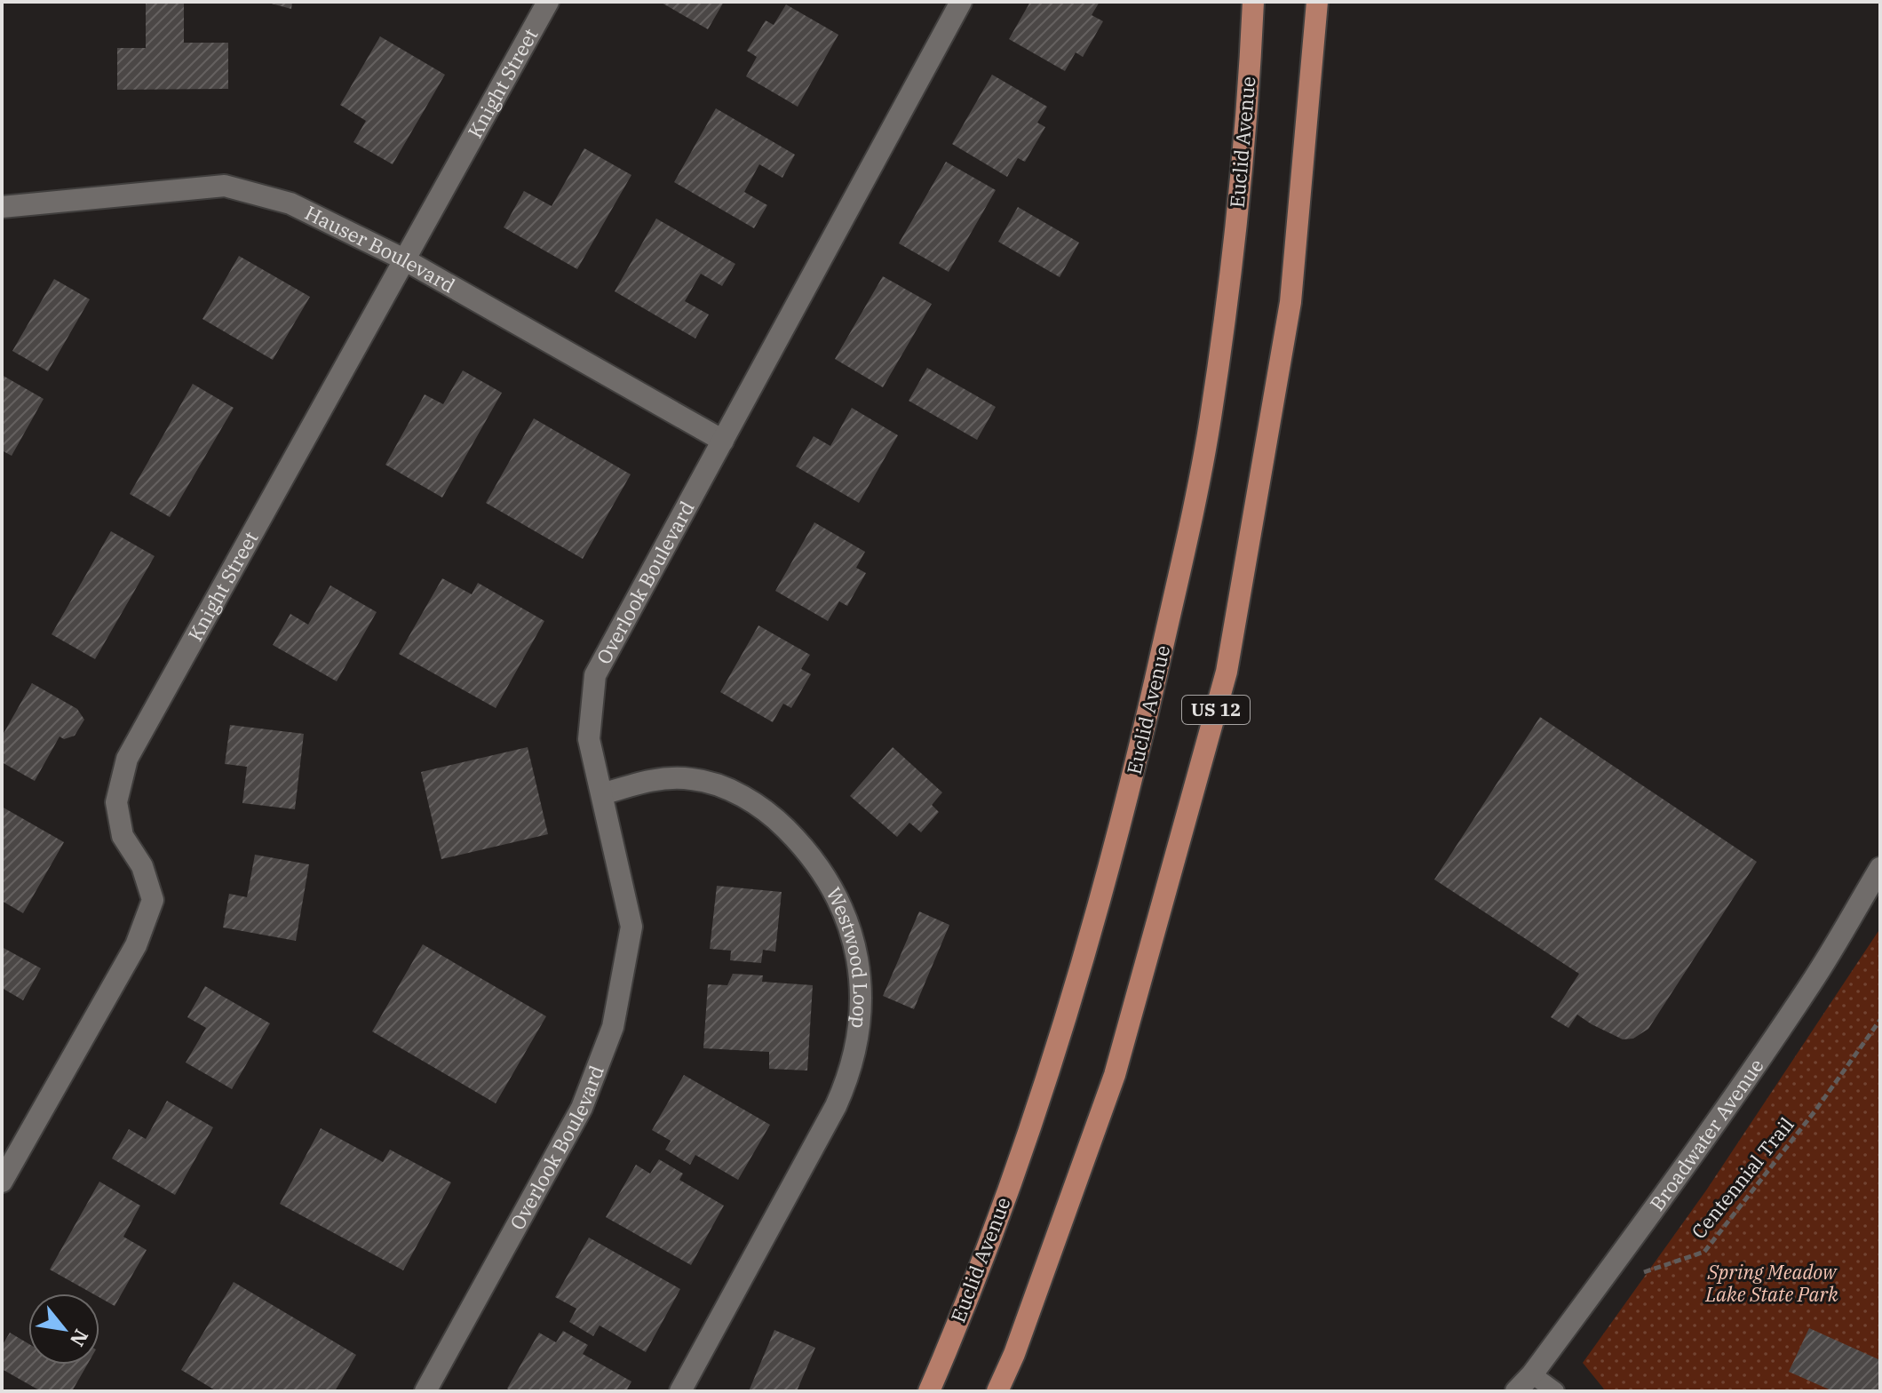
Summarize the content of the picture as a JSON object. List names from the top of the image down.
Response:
{
  "streets": {
    "highway": ["Euclid Avenue", "US 12"],
    "street": [
      "Knight Street",
      "Hauser Boulevard",
      "Overlook Boulevard",
      "Westwood Loop",
      "Broadwater Avenue"
    ],
    "path": ["Centennial Trail"]
  },
  "crossings": [
    ["Knight Street", "Hauser Boulevard"],
    ["Hauser Boulevard", "Overlook Boulevard"],
    ["Overlook Boulevard", "Westwood Loop"]
  ],
  "parks": ["Spring Meadow Lake State Park"],
  "north": "bottom right"
}
